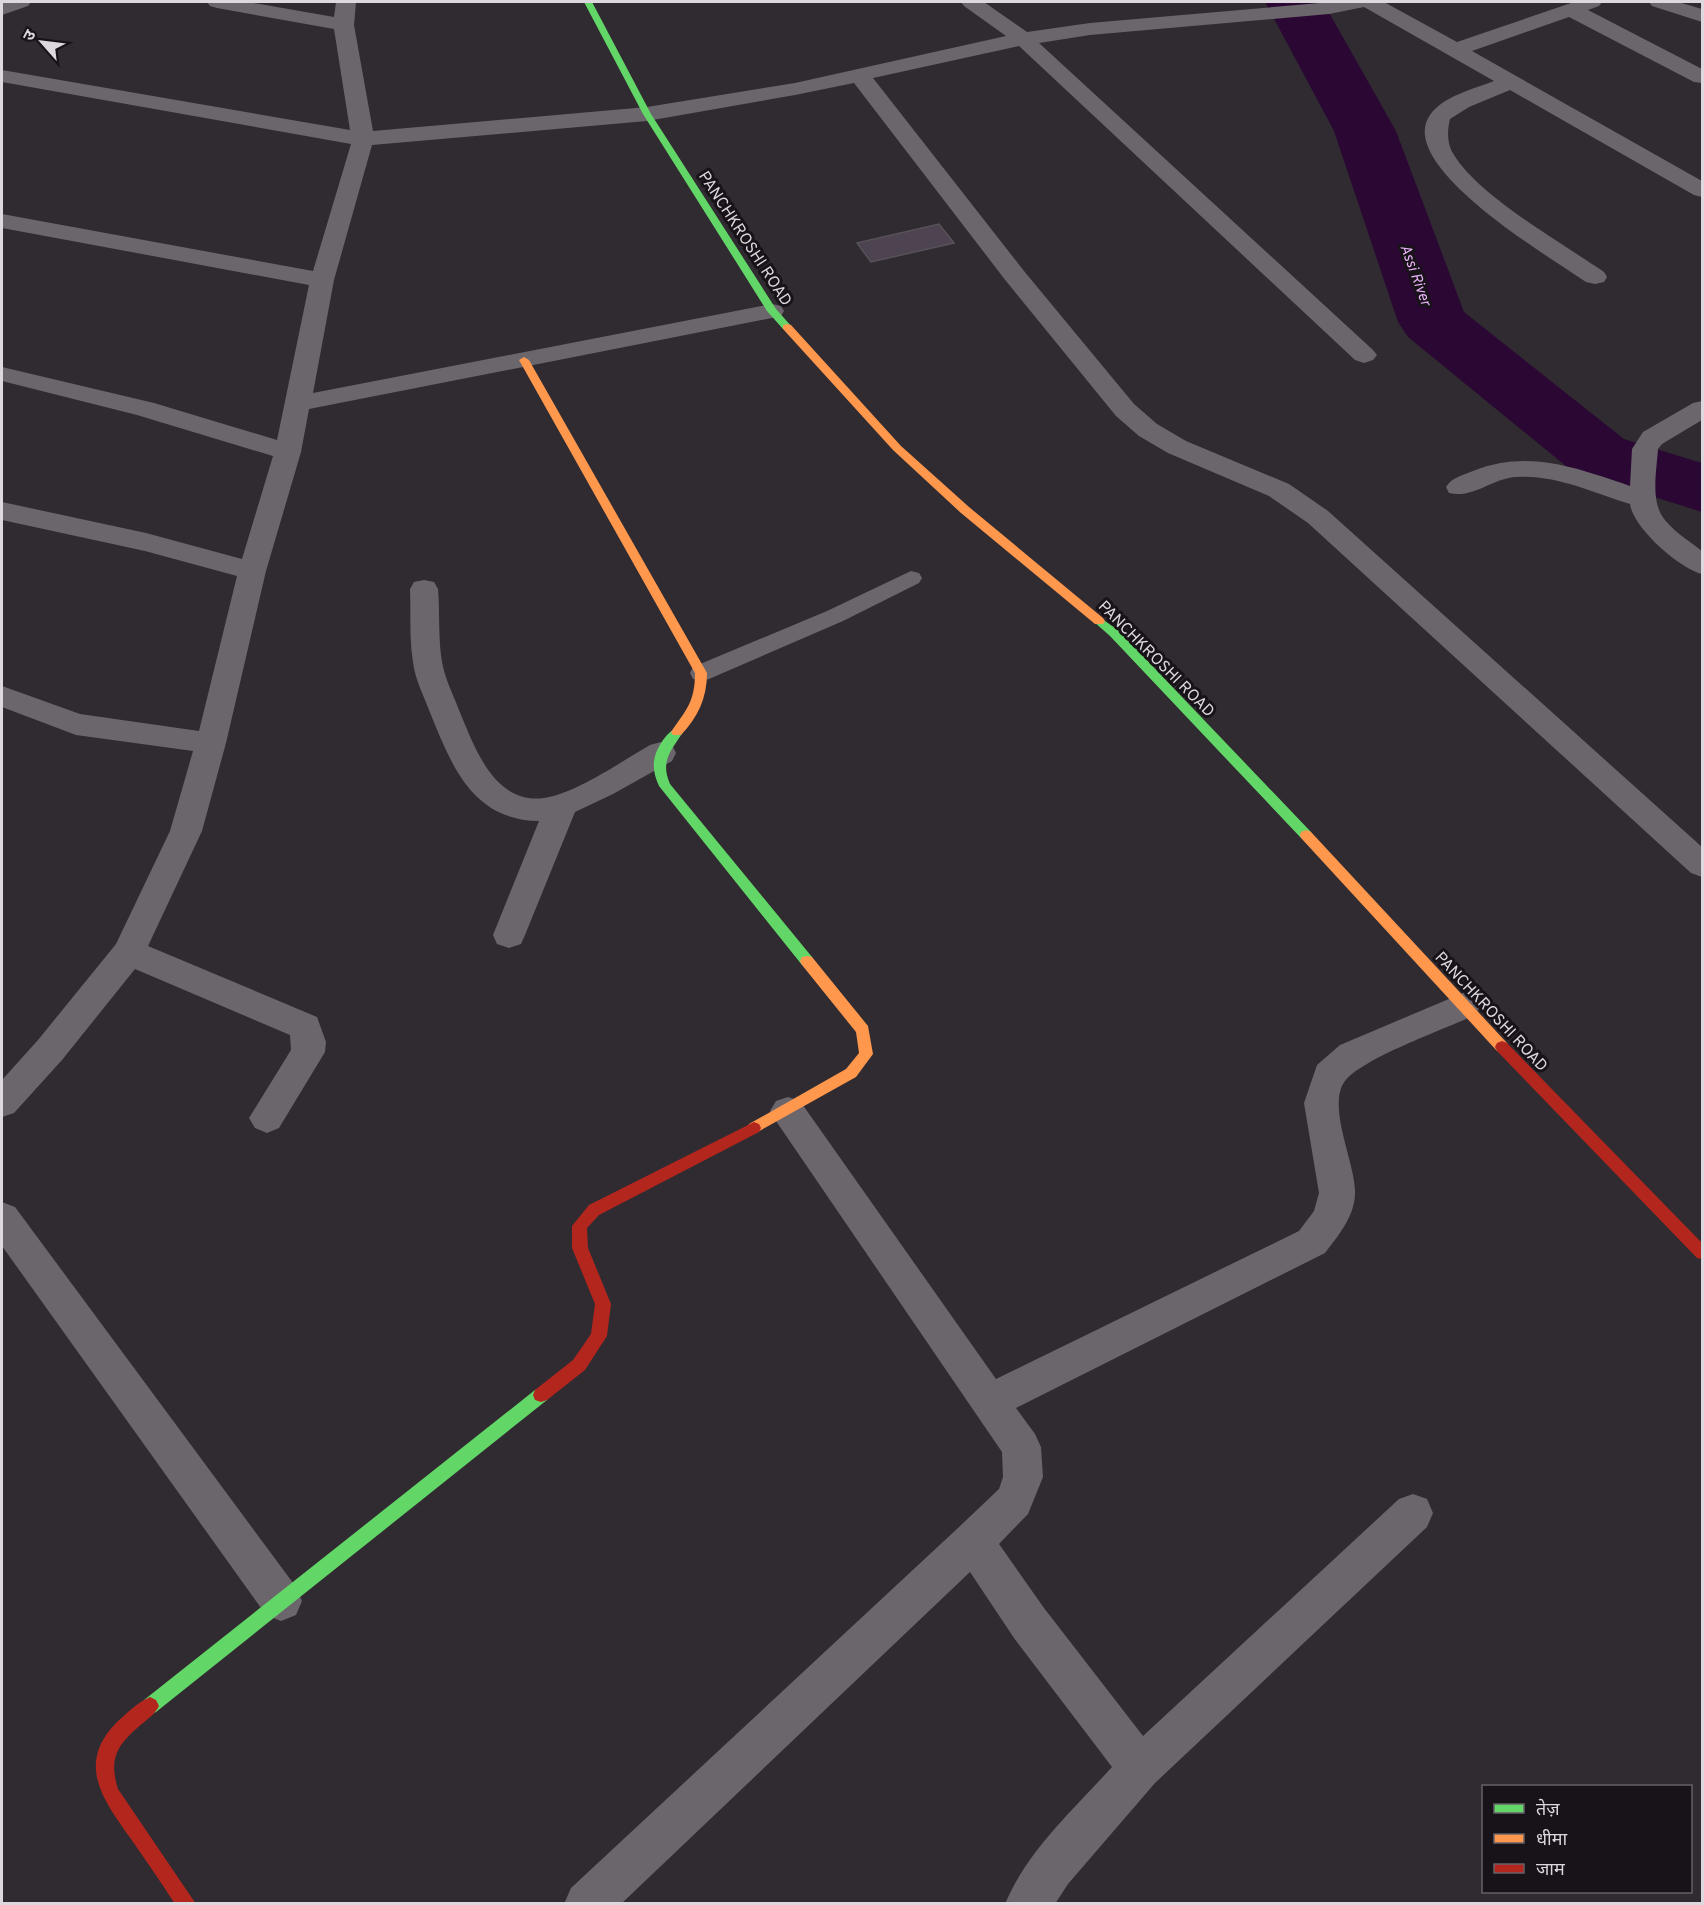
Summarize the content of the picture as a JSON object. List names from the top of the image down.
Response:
{
  "streets": {
    "street": ["PANCHKROSHI ROAD"]
  },
  "water": ["Assi River"],
  "legend": ["तेज़", "धीमा", "जाम"],
  "north": "top left"
}
